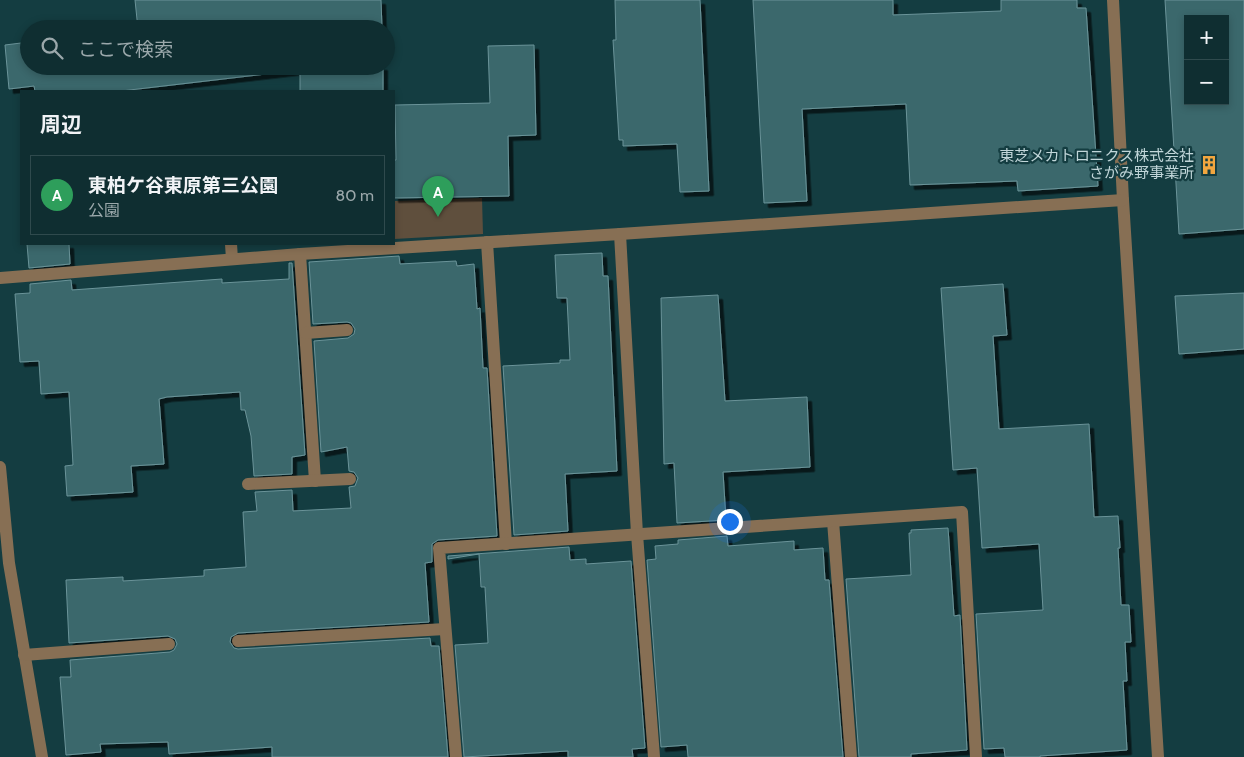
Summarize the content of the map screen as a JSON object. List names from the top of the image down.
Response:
{
  "places": {
    "building": ["東芝メカトロニクス株式会社 さがみ野事業所"]
  },
  "page": {
    "map_buttons": ["+", "−"],
    "search": "ここで検索",
    "heading": "周辺",
    "list": [
      {
        "mark": "A",
        "name": "東柏ケ谷東原第三公園",
        "note": "公園",
        "value": "80 m"
      }
    ],
    "pins": "A"
  }
}
